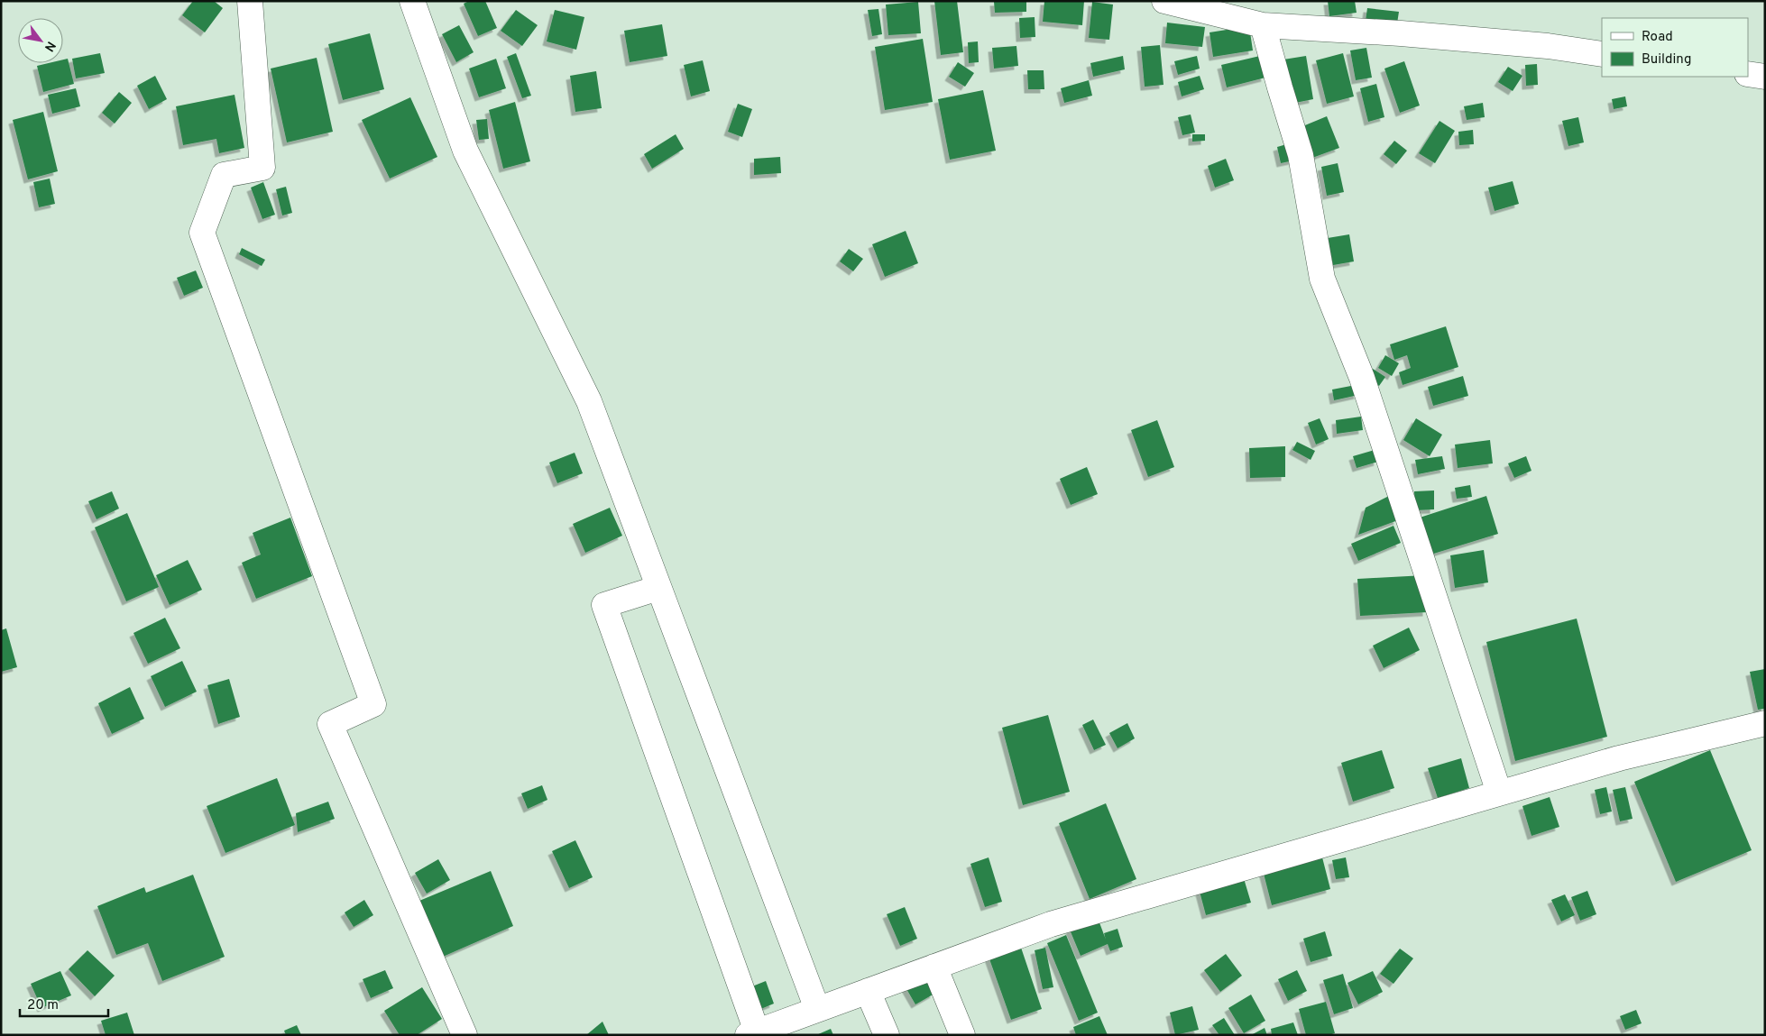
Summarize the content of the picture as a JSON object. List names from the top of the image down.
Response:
{
  "legend": ["Road", "Building"],
  "scale_bar": "20 m",
  "north": "bottom right"
}
